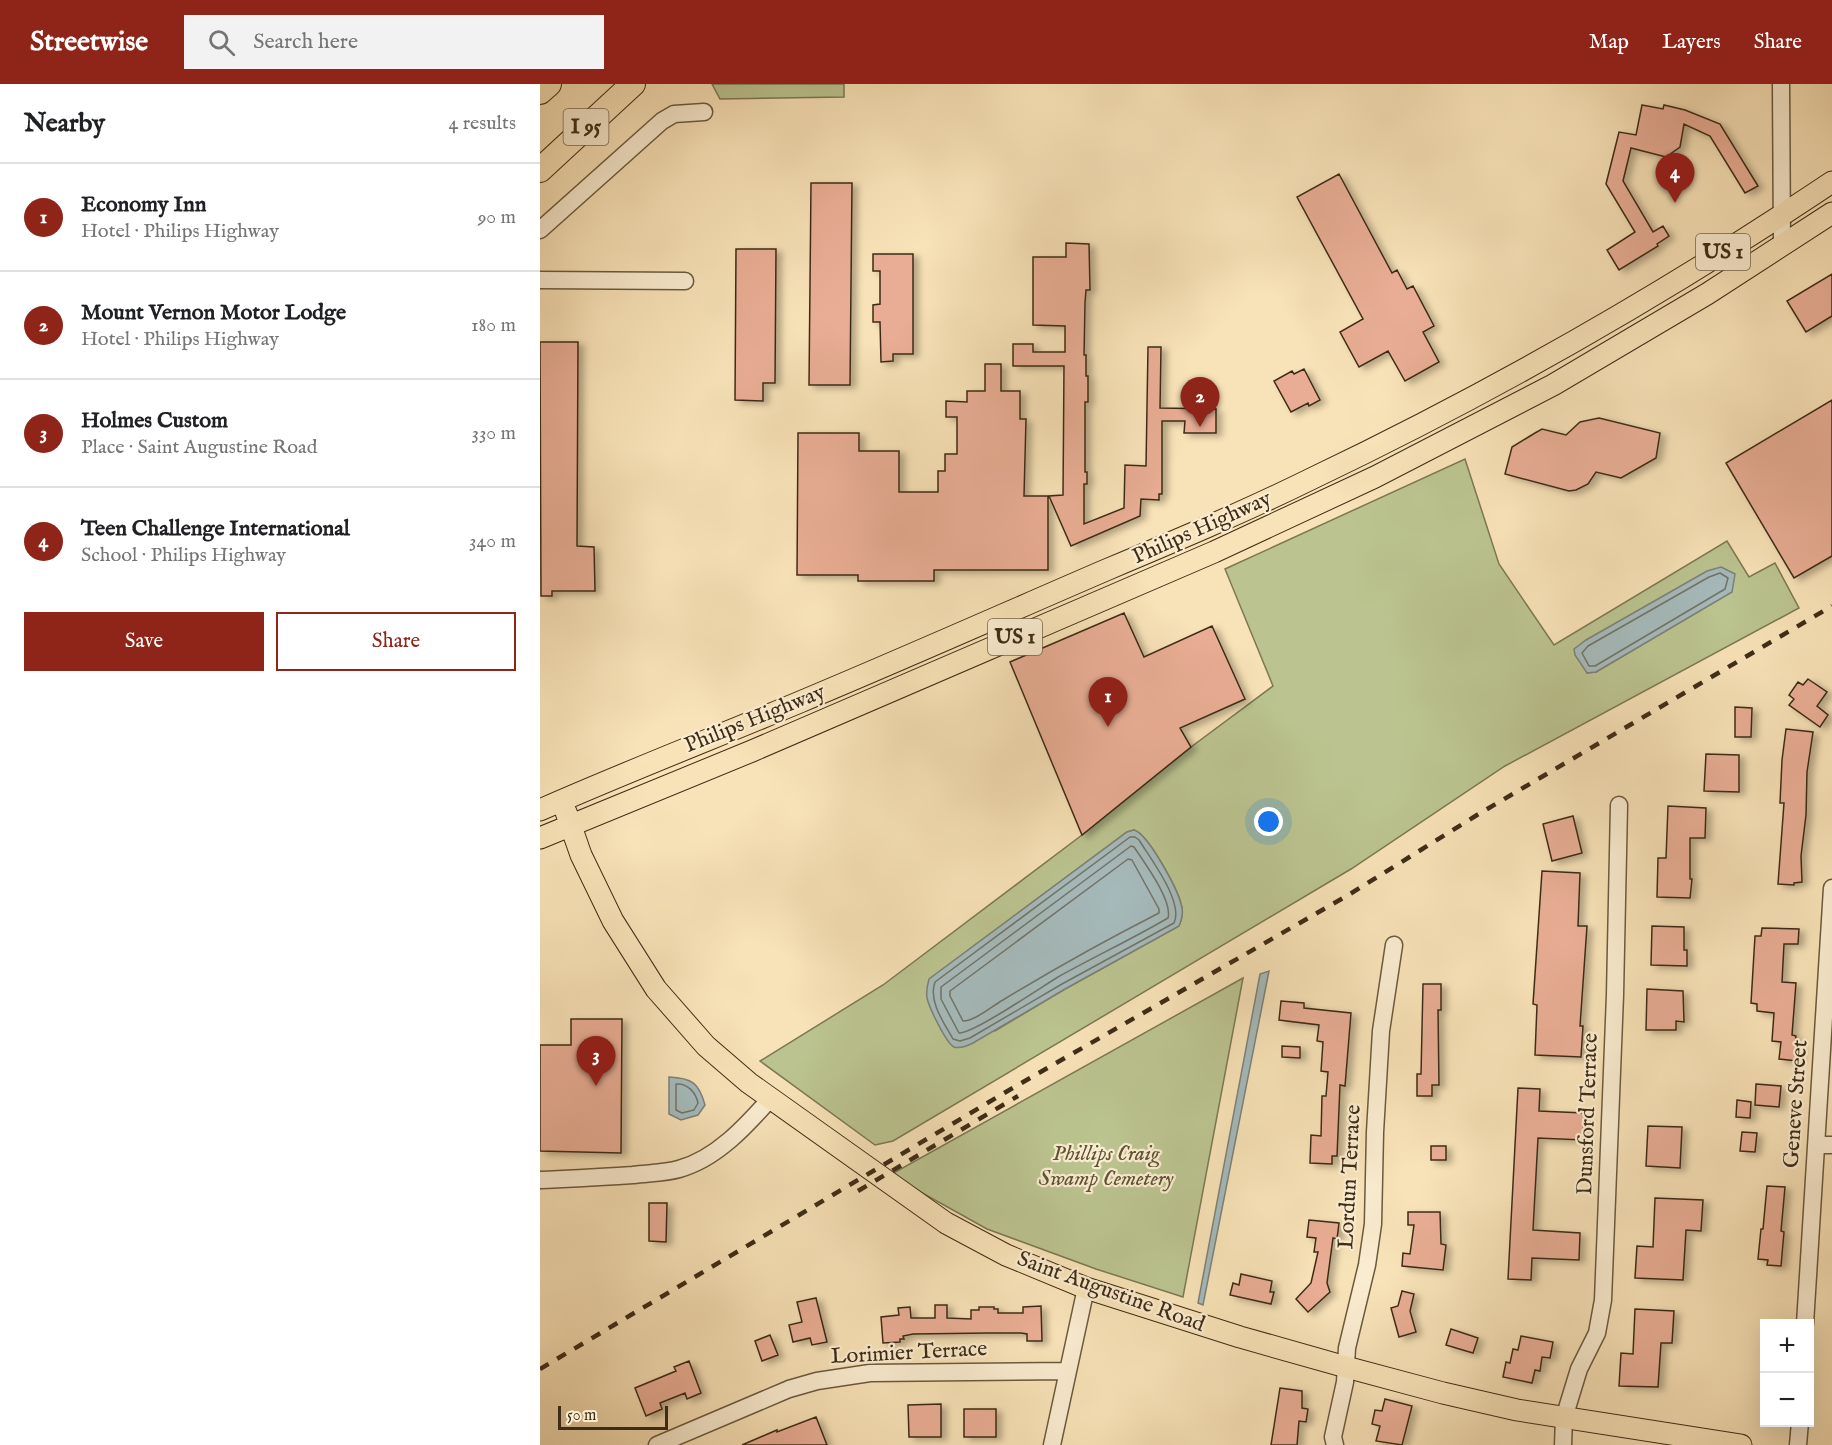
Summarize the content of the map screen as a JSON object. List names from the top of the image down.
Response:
{
  "streets": {
    "highway": ["I 95"],
    "main road": ["US 1", "Philips Highway", "Saint Augustine Road"],
    "street": [
      "Geneve Street",
      "Dunsford Terrace",
      "Lordun Terrace",
      "Lorimier Terrace"
    ]
  },
  "crossings": [
    ["Philips Highway", "Saint Augustine Road"],
    ["Dunsford Terrace", "Saint Augustine Road"],
    ["Lordun Terrace", "Saint Augustine Road"]
  ],
  "parks": ["Phillips Craig Swamp Cemetery"],
  "scale_bar": "50 m",
  "page": {
    "header": "Streetwise",
    "search": "Search here",
    "nav": ["Map", "Layers", "Share"],
    "heading": ["Nearby", "4 results"],
    "pins": [
      "4",
      "2",
      "1",
      "3"
    ],
    "list": [
      {
        "mark": "1",
        "name": "Economy Inn",
        "note": "Hotel · Philips Highway",
        "value": "90 m"
      },
      {
        "mark": "2",
        "name": "Mount Vernon Motor Lodge",
        "note": "Hotel · Philips Highway",
        "value": "180 m"
      },
      {
        "mark": "3",
        "name": "Holmes Custom",
        "note": "Place · Saint Augustine Road",
        "value": "330 m"
      },
      {
        "mark": "4",
        "name": "Teen Challenge International",
        "note": "School · Philips Highway",
        "value": "340 m"
      }
    ],
    "buttons": ["Save", "Share"],
    "map_buttons": ["+", "−"],
    "scale": "50 m"
  }
}
